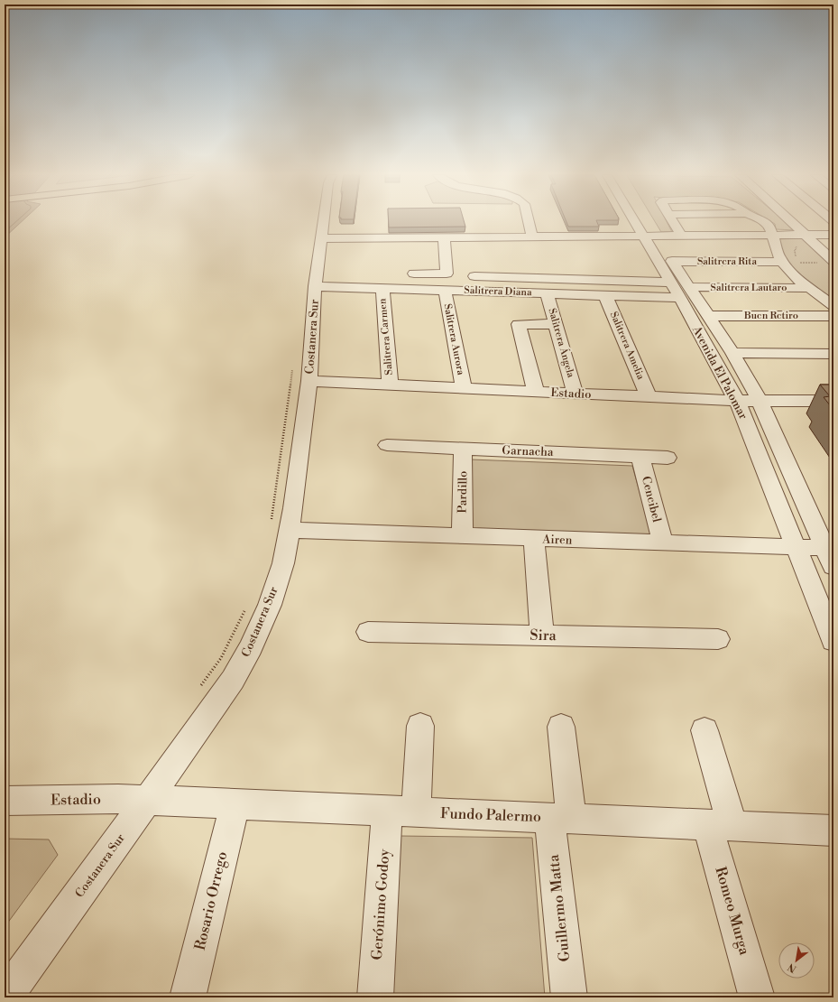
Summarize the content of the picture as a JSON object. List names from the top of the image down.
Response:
{
  "streets": {
    "street": [
      "Salitrera Rita",
      "Salitrera Lautaro",
      "Salitrera Diana",
      "Buen Retiro",
      "Costanera Sur",
      "Salitrera Carmen",
      "Salitrera Aurora",
      "Salitrera Ángela",
      "Salitrera Amelia",
      "Avenida El Palomar",
      "Estadio",
      "Garnacha",
      "Pardillo",
      "Cencibel",
      "Airen",
      "Sira",
      "Fundo Palermo",
      "Rosario Orrego",
      "Gerónimo Godoy",
      "Guillermo Matta",
      "Romeo Murga"
    ]
  },
  "crossings": [
    ["Salitrera Rita", "Avenida El Palomar"],
    ["Salitrera Lautaro", "Salitrera Diana"],
    ["Salitrera Lautaro", "Avenida El Palomar"],
    ["Salitrera Diana", "Costanera Sur"],
    ["Salitrera Diana", "Salitrera Carmen"],
    ["Salitrera Diana", "Salitrera Aurora"],
    ["Salitrera Diana", "Salitrera Ángela"],
    ["Salitrera Diana", "Salitrera Amelia"],
    ["Salitrera Diana", "Avenida El Palomar"],
    ["Buen Retiro", "Avenida El Palomar"],
    ["Costanera Sur", "Estadio"],
    ["Costanera Sur", "Airen"],
    ["Costanera Sur", "Fundo Palermo"],
    ["Salitrera Carmen", "Estadio"],
    ["Salitrera Aurora", "Estadio"],
    ["Salitrera Ángela", "Estadio"],
    ["Salitrera Amelia", "Estadio"],
    ["Avenida El Palomar", "Estadio"],
    ["Avenida El Palomar", "Airen"],
    ["Estadio", "Fundo Palermo"],
    ["Garnacha", "Pardillo"],
    ["Garnacha", "Cencibel"],
    ["Pardillo", "Airen"],
    ["Cencibel", "Airen"],
    ["Fundo Palermo", "Rosario Orrego"],
    ["Fundo Palermo", "Gerónimo Godoy"],
    ["Fundo Palermo", "Guillermo Matta"],
    ["Fundo Palermo", "Romeo Murga"]
  ],
  "north": "bottom left"
}
